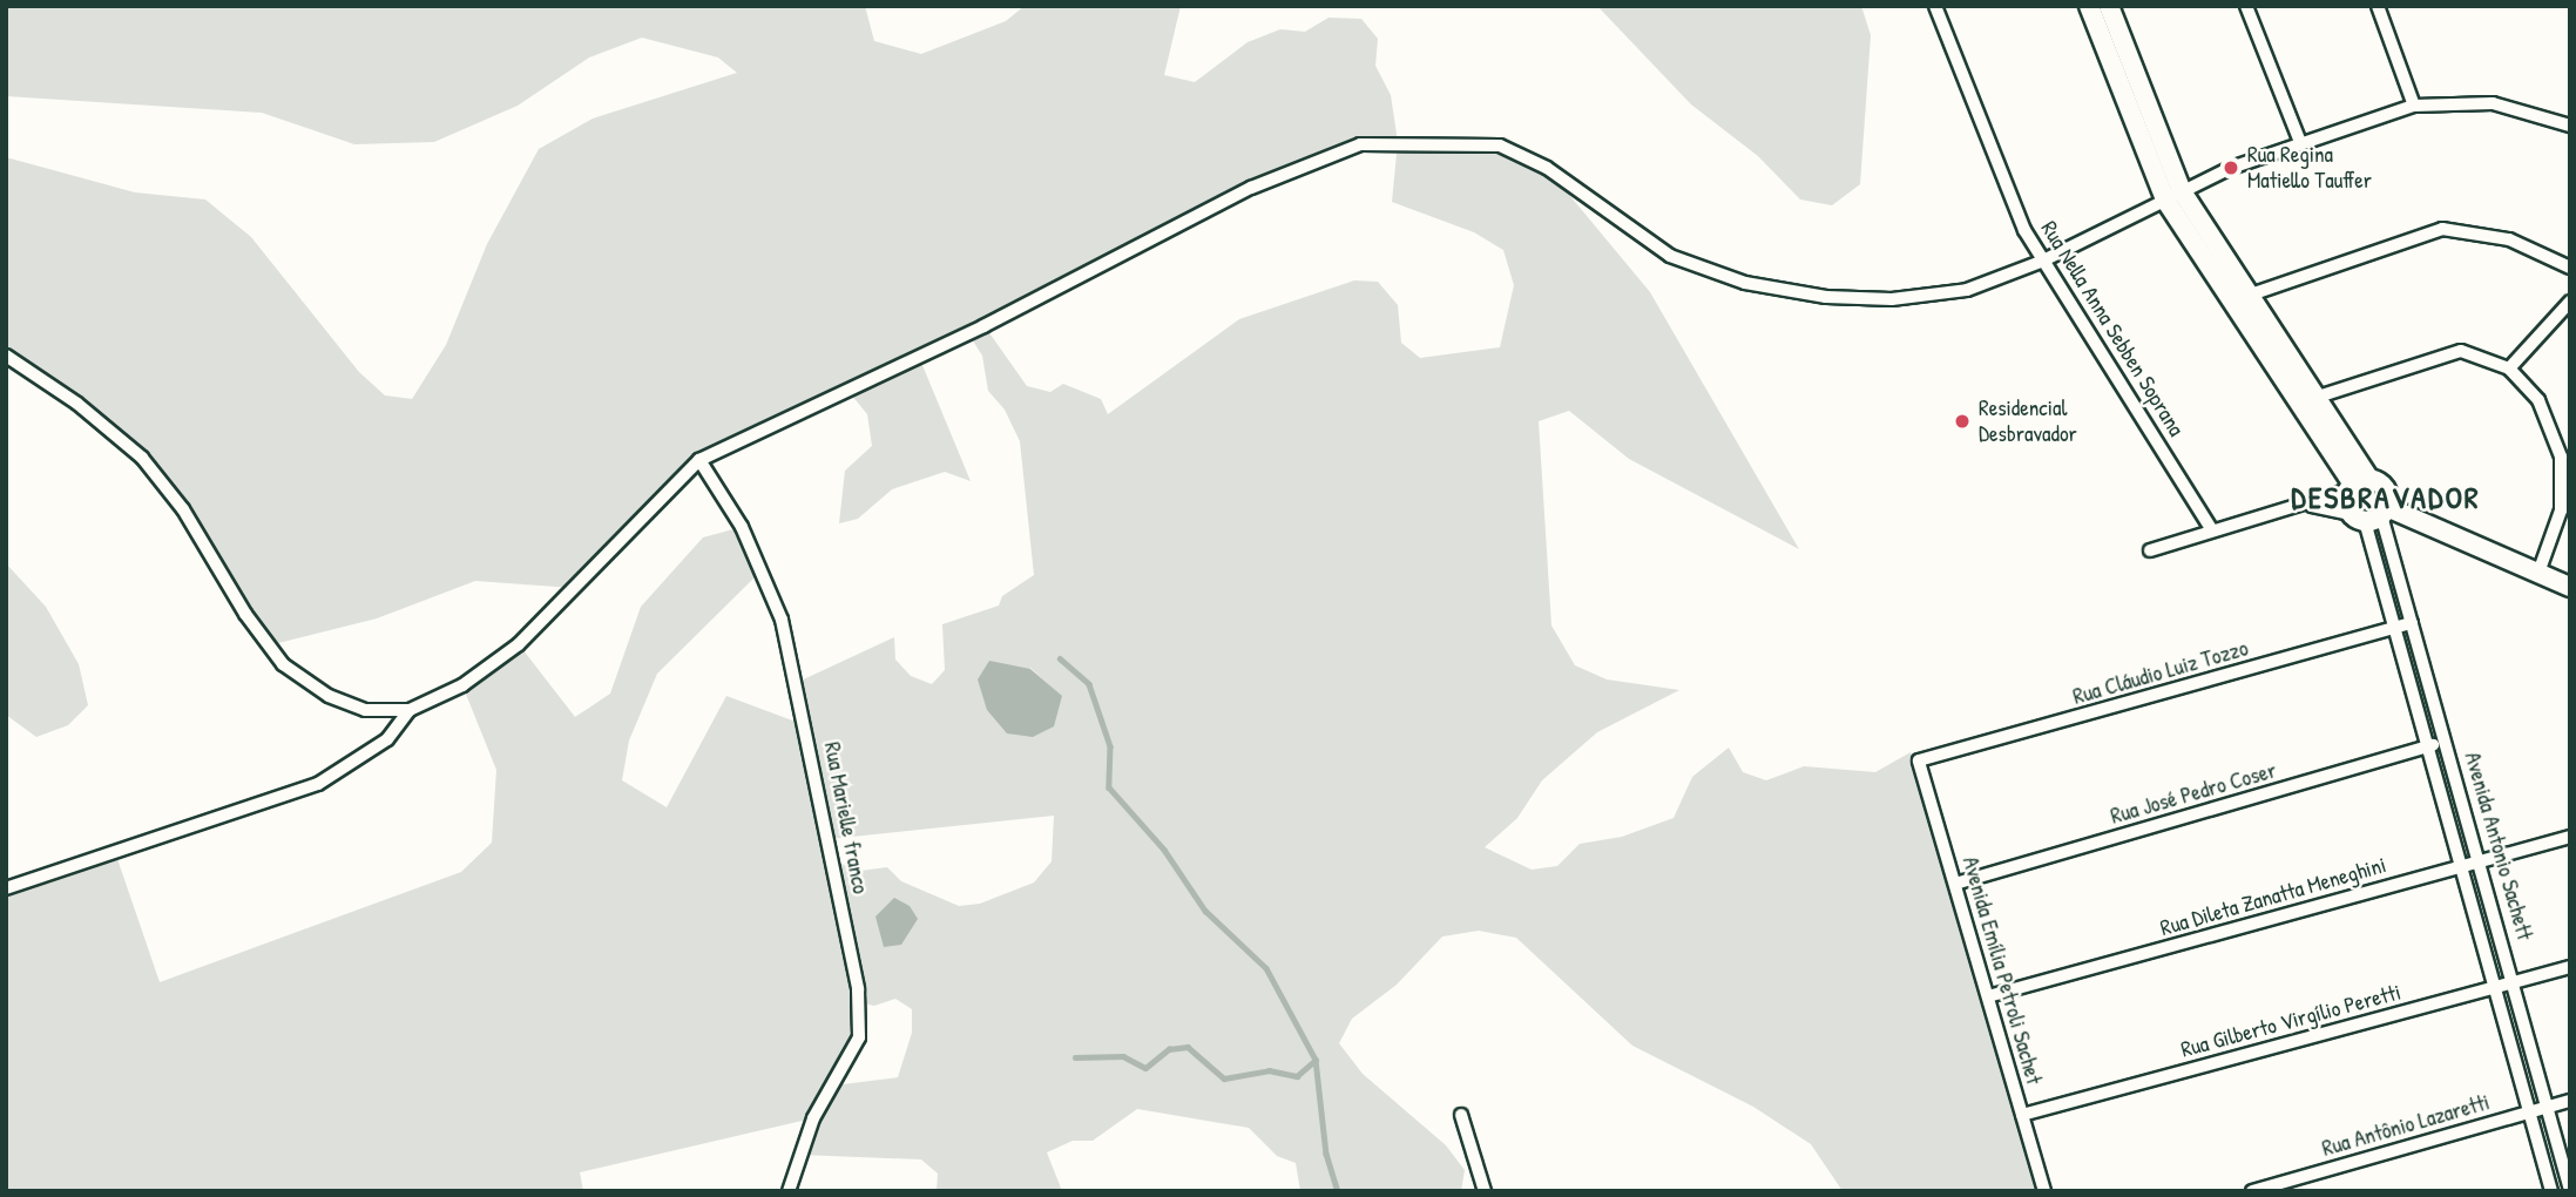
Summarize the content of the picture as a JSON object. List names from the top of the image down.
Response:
{
  "streets": {
    "street": [
      "Rua Nella Anna Sebben Soprana",
      "Rua Cláudio Luiz Tozzo",
      "Rua José Pedro Coser",
      "Rua Marielle franco",
      "Avenida Antonio Sachett",
      "Rua Dileta Zanatta Meneghini",
      "Avenida Emília Petroli Sachet",
      "Rua Gilberto Virgílio Peretti",
      "Rua Antônio Lazaretti"
    ]
  },
  "crossings": [
    ["Rua Cláudio Luiz Tozzo", "Avenida Antonio Sachett"],
    ["Rua Cláudio Luiz Tozzo", "Avenida Emília Petroli Sachet"],
    ["Rua José Pedro Coser", "Avenida Antonio Sachett"],
    ["Rua José Pedro Coser", "Avenida Emília Petroli Sachet"],
    ["Avenida Antonio Sachett", "Rua Dileta Zanatta Meneghini"],
    ["Avenida Antonio Sachett", "Rua Gilberto Virgílio Peretti"],
    ["Avenida Antonio Sachett", "Rua Antônio Lazaretti"],
    ["Rua Dileta Zanatta Meneghini", "Avenida Emília Petroli Sachet"],
    ["Avenida Emília Petroli Sachet", "Rua Gilberto Virgílio Peretti"]
  ],
  "districts": ["DESBRAVADOR"],
  "places": ["Rua Regina Matiello Tauffer", "Residencial Desbravador"]
}
